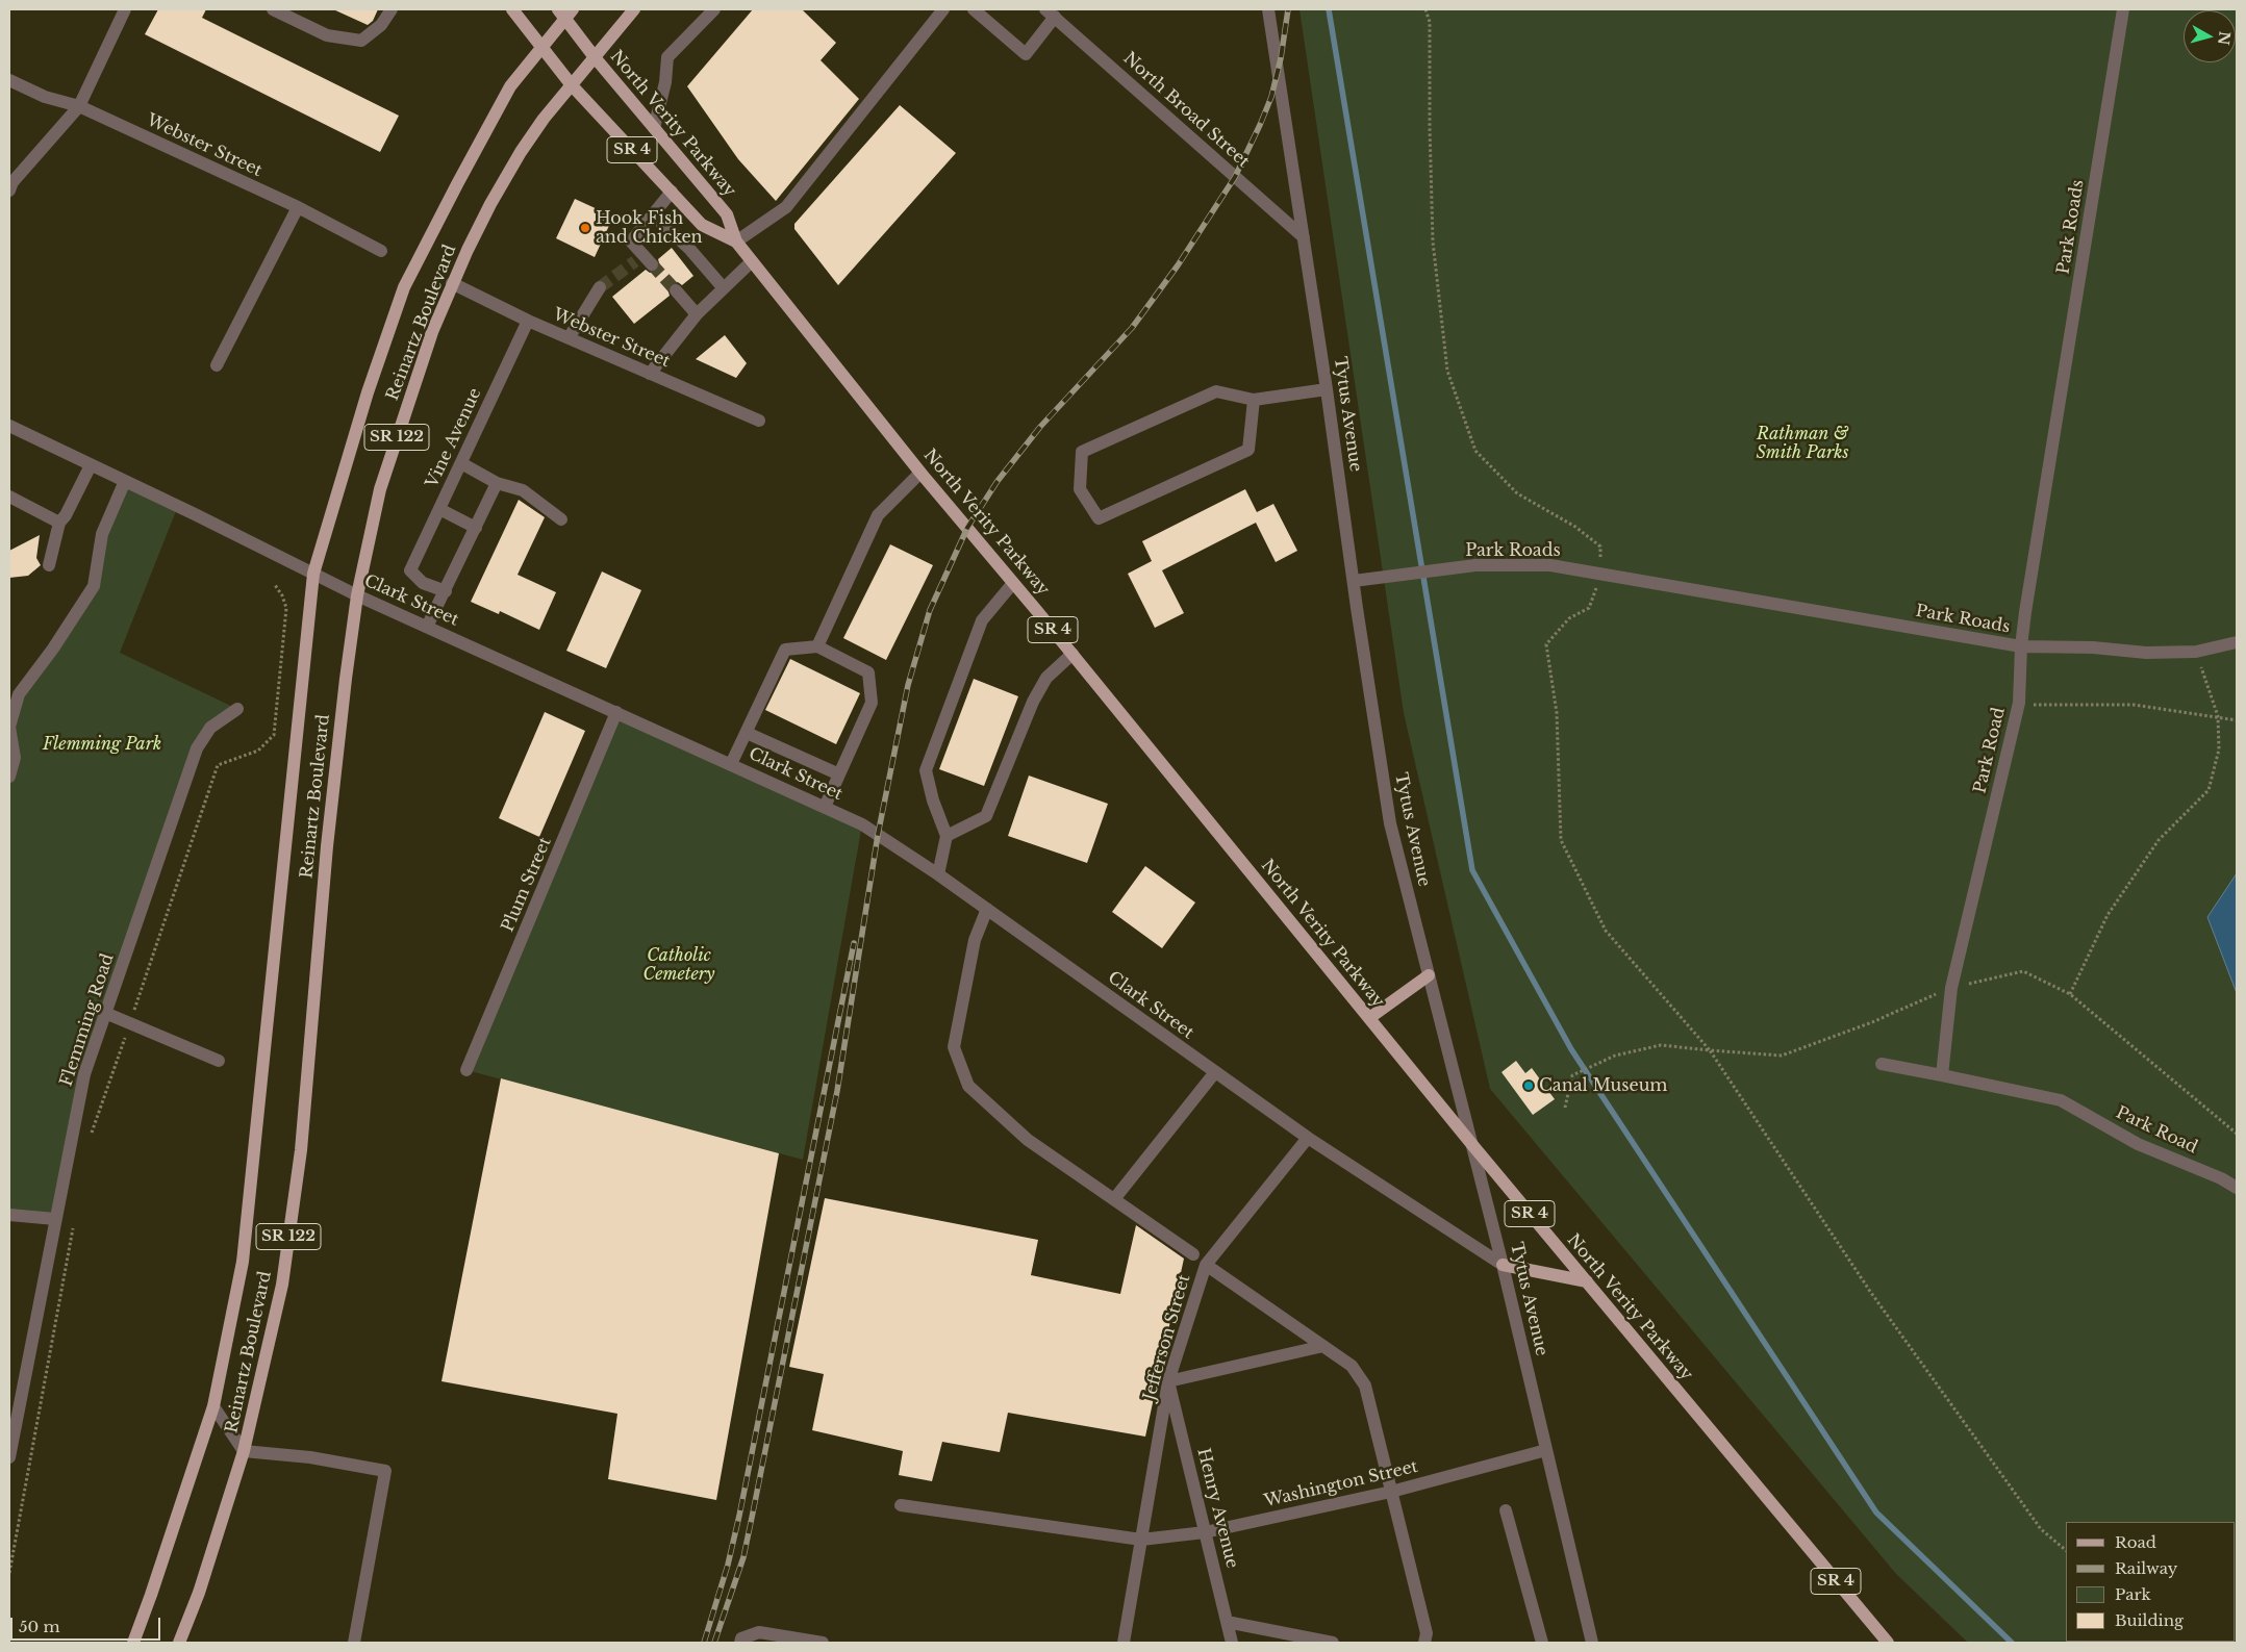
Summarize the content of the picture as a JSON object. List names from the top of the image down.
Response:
{
  "streets": {
    "main road": [
      "North Verity Parkway",
      "SR 4",
      "Reinartz Boulevard",
      "SR 122"
    ],
    "street": [
      "North Broad Street",
      "Webster Street",
      "Park Roads",
      "Tytus Avenue",
      "Vine Avenue",
      "Clark Street",
      "Park Road",
      "Plum Street",
      "Flemming Road",
      "Jefferson Street",
      "Washington Street",
      "Henry Avenue"
    ]
  },
  "crossings": [
    ["North Broad Street", "Tytus Avenue"],
    ["North Verity Parkway", "SR 4"],
    ["North Verity Parkway", "Reinartz Boulevard"],
    ["North Verity Parkway", "Tytus Avenue"],
    ["Webster Street", "Reinartz Boulevard"],
    ["Webster Street", "Vine Avenue"],
    ["SR 4", "Reinartz Boulevard"],
    ["Park Roads", "Tytus Avenue"],
    ["Park Roads", "Park Road"],
    ["Reinartz Boulevard", "Clark Street"],
    ["Tytus Avenue", "Clark Street"],
    ["Tytus Avenue", "Washington Street"],
    ["Clark Street", "Plum Street"],
    ["Clark Street", "Jefferson Street"],
    ["Jefferson Street", "Washington Street"],
    ["Jefferson Street", "Henry Avenue"],
    ["Washington Street", "Henry Avenue"]
  ],
  "parks": ["Rathman & Smith Parks", "Flemming Park", "Catholic Cemetery"],
  "places": ["Hook Fish and Chicken", "Canal Museum"],
  "legend": [
    "Road",
    "Railway",
    "Park",
    "Building"
  ],
  "scale_bar": "50 m",
  "north": "right"
}
